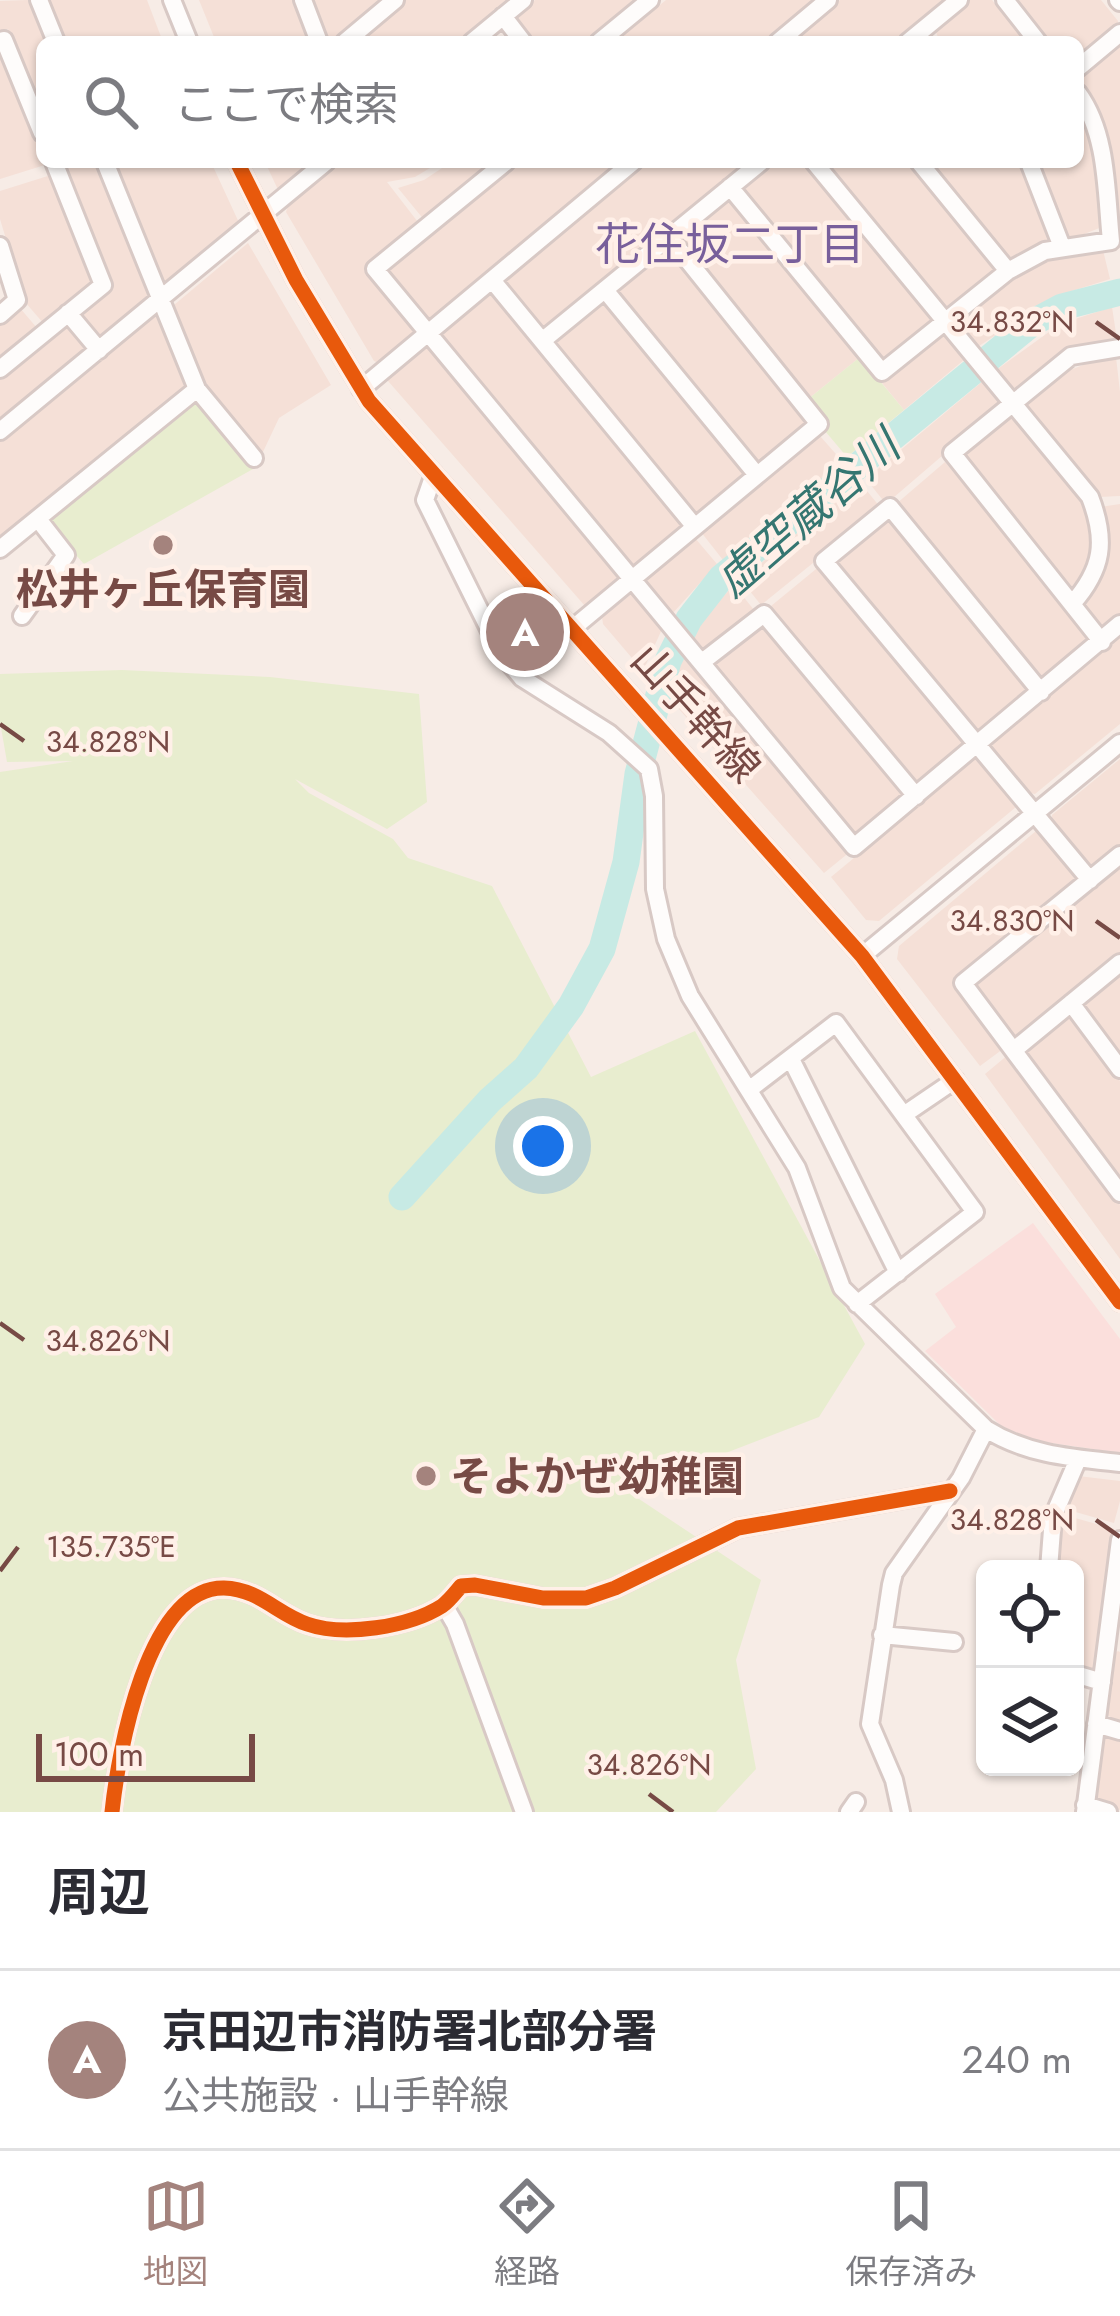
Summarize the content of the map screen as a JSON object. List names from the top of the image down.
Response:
{
  "streets": {
    "street": ["山手幹線"]
  },
  "districts": ["花住坂二丁目"],
  "water": ["虚空蔵谷川"],
  "places": ["松井ヶ丘保育園", "そよかぜ幼稚園"],
  "scale_bar": "100 m",
  "page": {
    "search": "ここで検索",
    "pins": "A",
    "scale": "100 m",
    "heading": "周辺",
    "list": [
      {
        "mark": "A",
        "name": "京田辺市消防署北部分署",
        "note": "公共施設 · 山手幹線",
        "value": "240 m"
      }
    ],
    "nav": ["地図", "経路", "保存済み"]
  },
  "coordinates": [
    "34.832°N",
    "34.828°N",
    "34.830°N",
    "34.826°N",
    "135.735°E"
  ]
}
